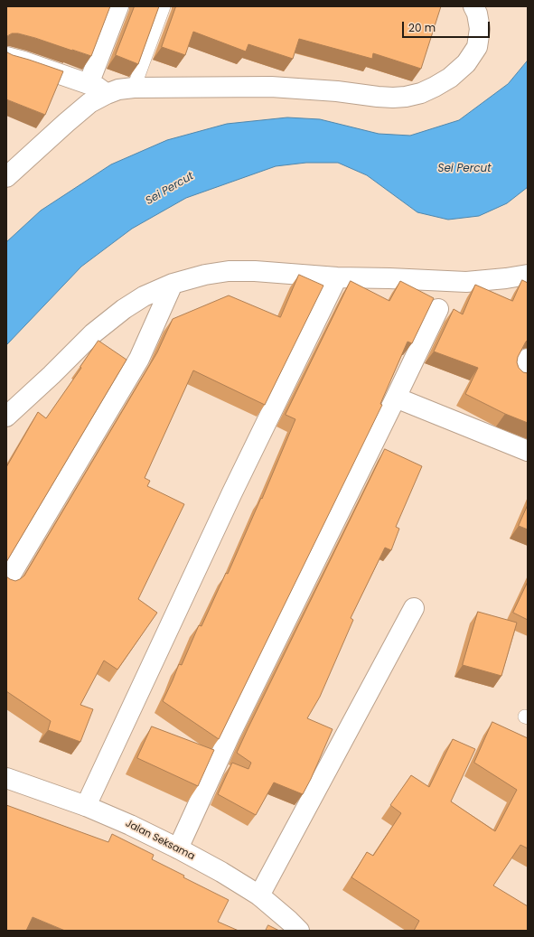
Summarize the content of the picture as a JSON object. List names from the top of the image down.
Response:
{
  "streets": {
    "street": ["Jalan Seksama"]
  },
  "water": ["Sei Percut"],
  "scale_bar": "20 m"
}
